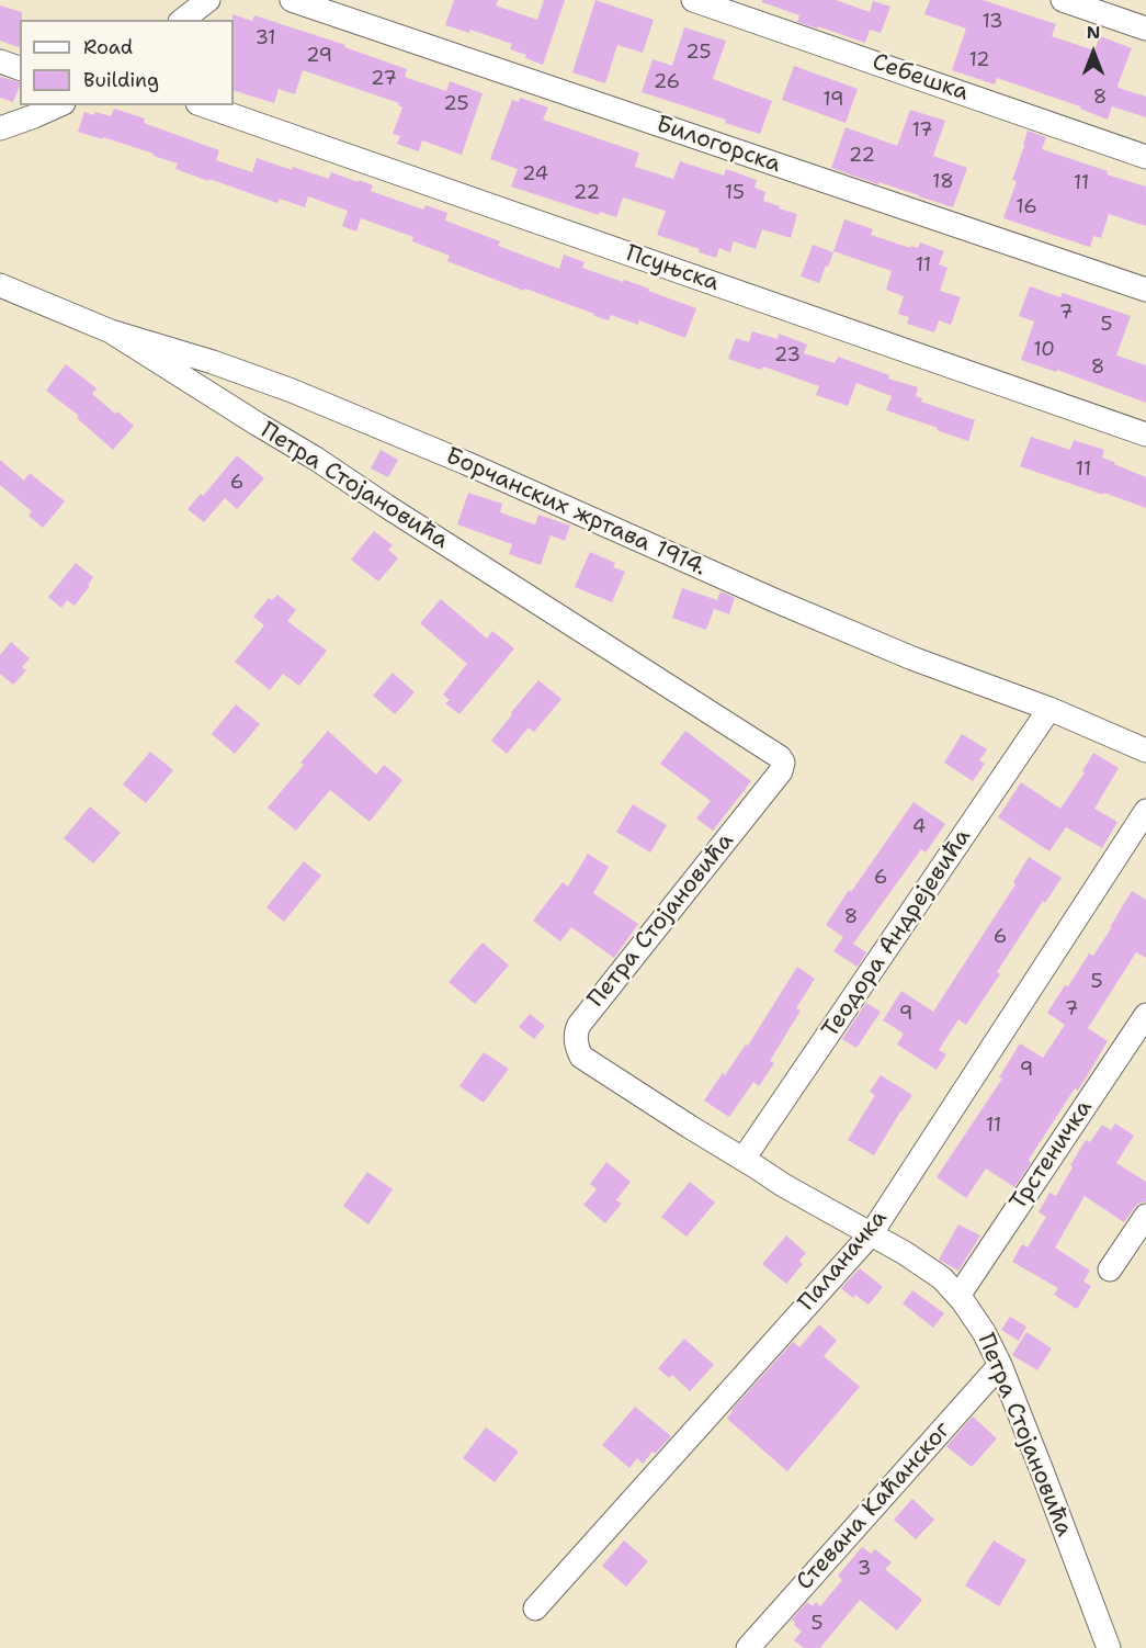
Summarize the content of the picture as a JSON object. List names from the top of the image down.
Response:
{
  "streets": {
    "street": [
      "Себешка",
      "Билогорска",
      "Псуњска",
      "Петра Стојановића",
      "Борчанских жртава 1914.",
      "Теодора Андрејевића",
      "Трстеничка",
      "Паланачка",
      "Стевана Каћанског"
    ]
  },
  "crossings": [
    ["Петра Стојановића", "Борчанских жртава 1914."],
    ["Петра Стојановића", "Теодора Андрејевића"],
    ["Петра Стојановића", "Трстеничка"],
    ["Петра Стојановића", "Паланачка"],
    ["Петра Стојановића", "Стевана Каћанског"],
    ["Борчанских жртава 1914.", "Теодора Андрејевића"]
  ],
  "house_numbers": [
    "13",
    "31",
    "25",
    "29",
    "12",
    "27",
    "26",
    "8",
    "19",
    "25",
    "17",
    "22",
    "24",
    "18",
    "11",
    "22",
    "15",
    "16",
    "11",
    "7",
    "5",
    "10",
    "23",
    "8",
    "11",
    "6",
    "4",
    "6",
    "8",
    "6",
    "5",
    "7",
    "9",
    "9",
    "11",
    "3",
    "5"
  ],
  "legend": ["Road", "Building"],
  "north": "top"
}
